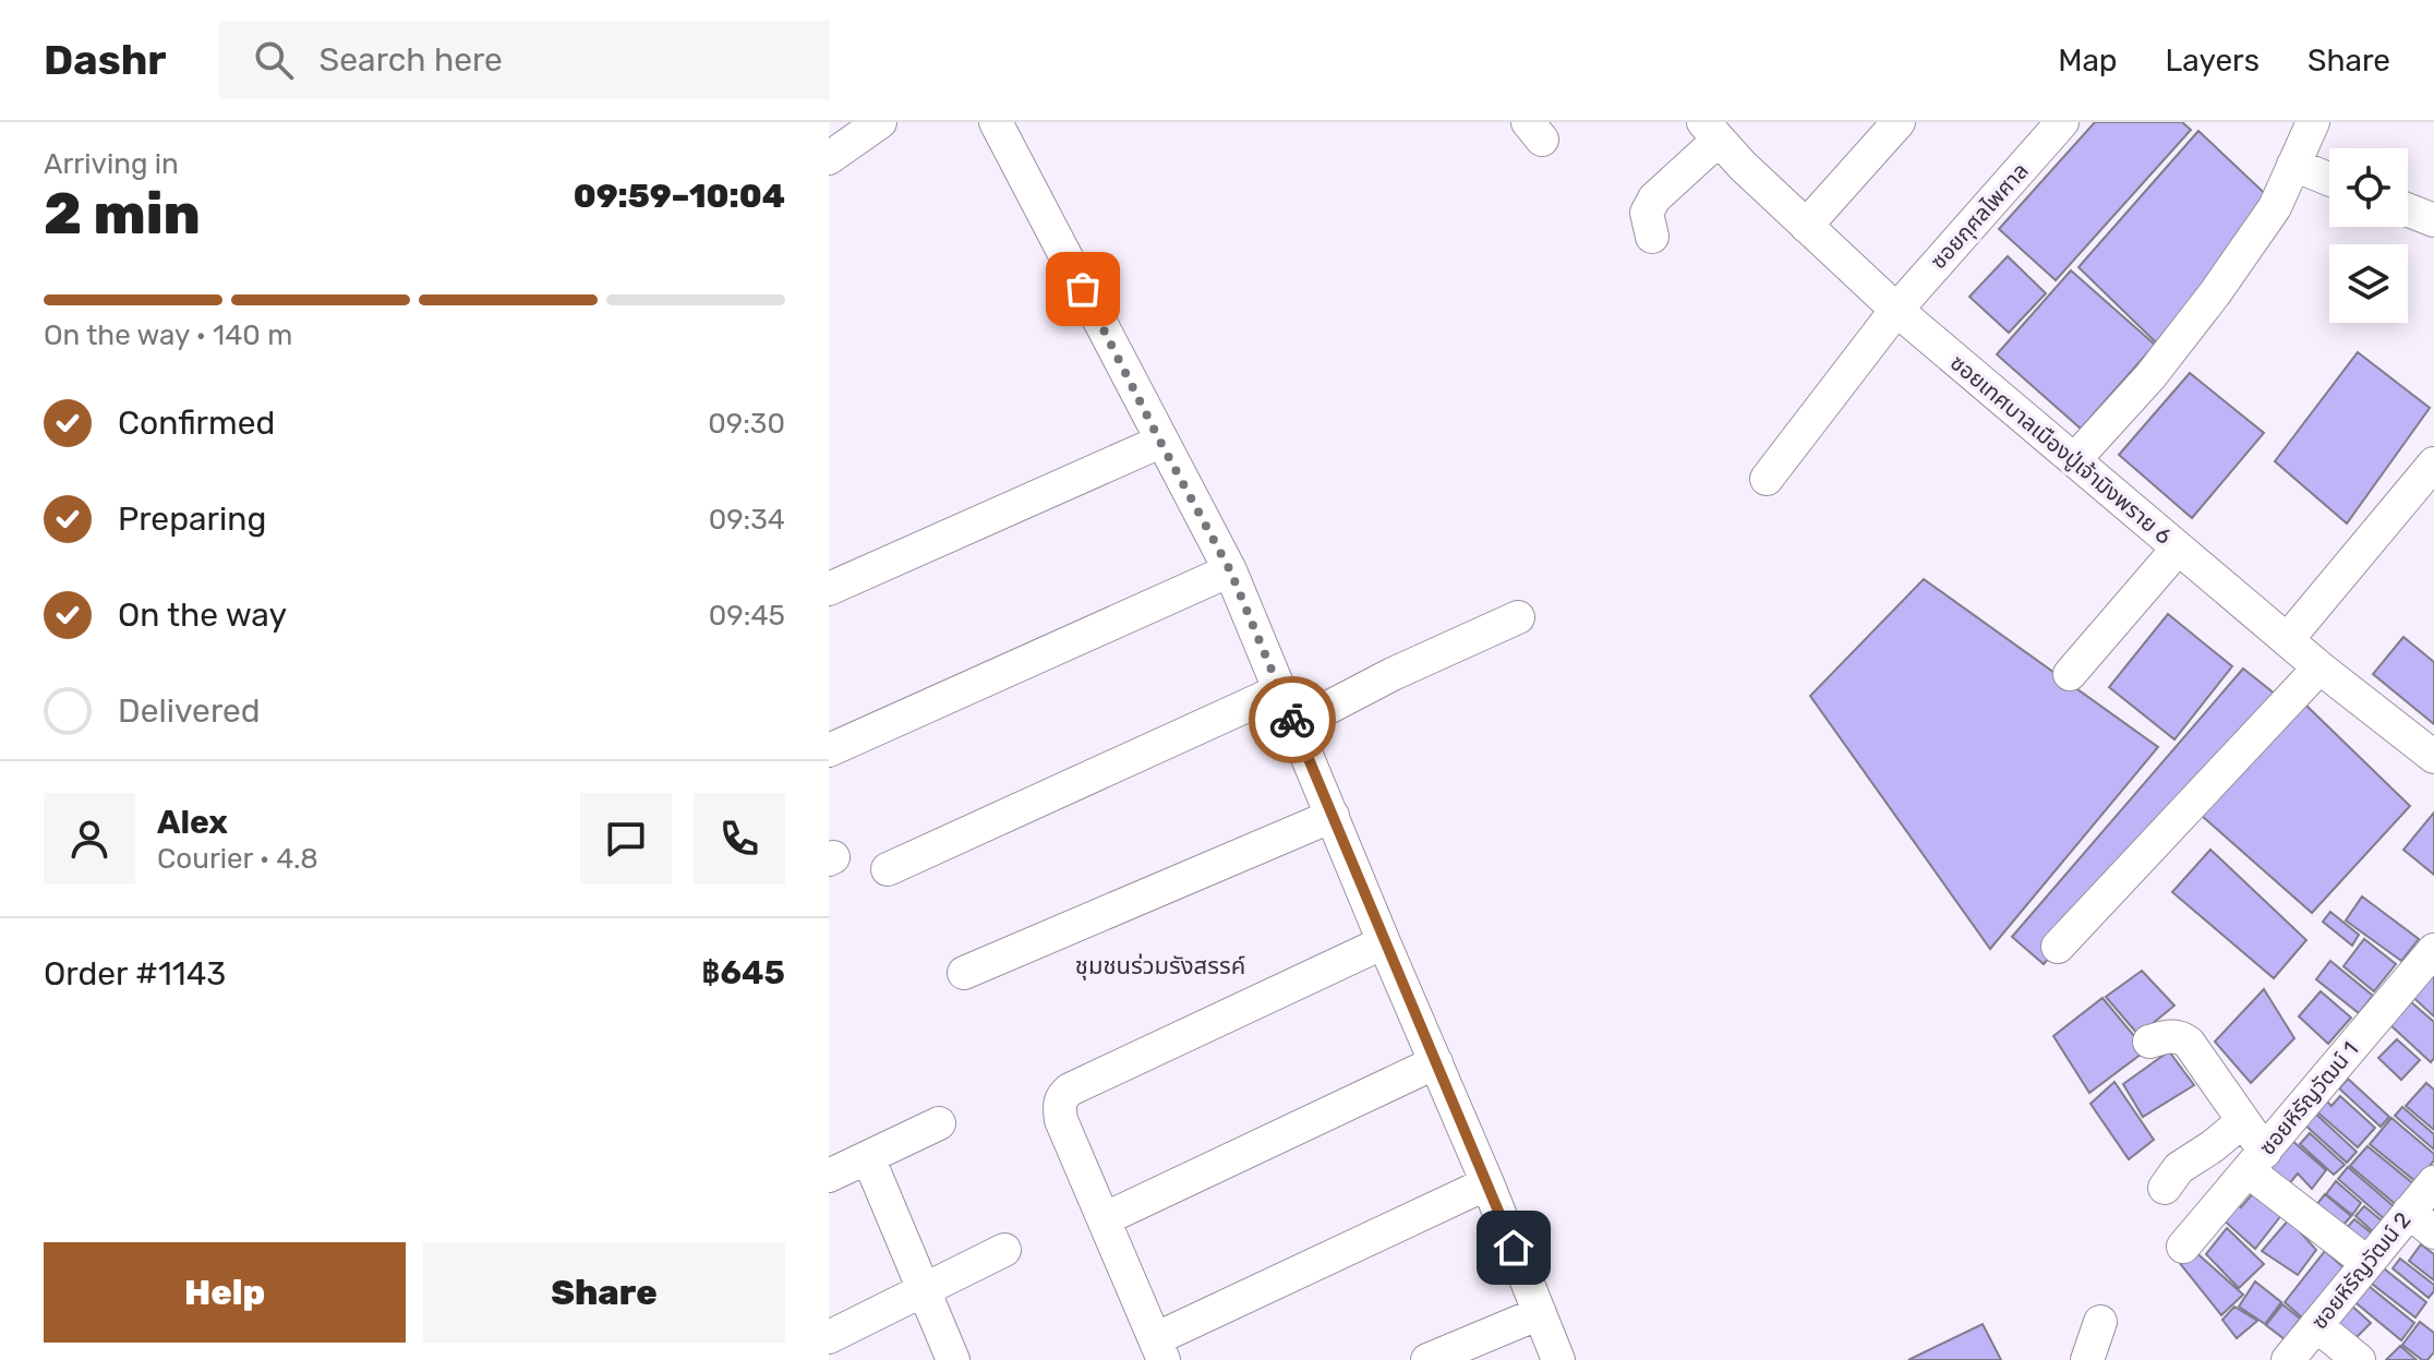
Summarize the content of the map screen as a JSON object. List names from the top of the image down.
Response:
{
  "streets": {
    "street": [
      "ซอยกุศลไพศาล",
      "ซอยเทศบาลเมืองปู่เจ้ามิงพราย 6",
      "ซอยหิรัญวัฒน์ 1",
      "ซอยหิรัญวัฒน์ 2"
    ]
  },
  "crossings": [
    ["ซอยกุศลไพศาล", "ซอยเทศบาลเมืองปู่เจ้ามิงพราย 6"]
  ],
  "districts": ["ชุมชนร่วมรังสรรค์"],
  "page": {
    "header": "Dashr",
    "search": "Search here",
    "nav": ["Map", "Layers", "Share"],
    "heading": ["2 min", "Arriving in", "09:59–10:04"],
    "panel": [
      "Alex",
      "Courier · 4.8",
      "Order #1143",
      "฿645"
    ],
    "bar": "On the way · 140 m",
    "list": [
      ["Confirmed", "09:30"],
      ["Preparing", "09:34"],
      ["On the way", "09:45"],
      "Delivered"
    ],
    "buttons": ["Help", "Share"]
  }
}
